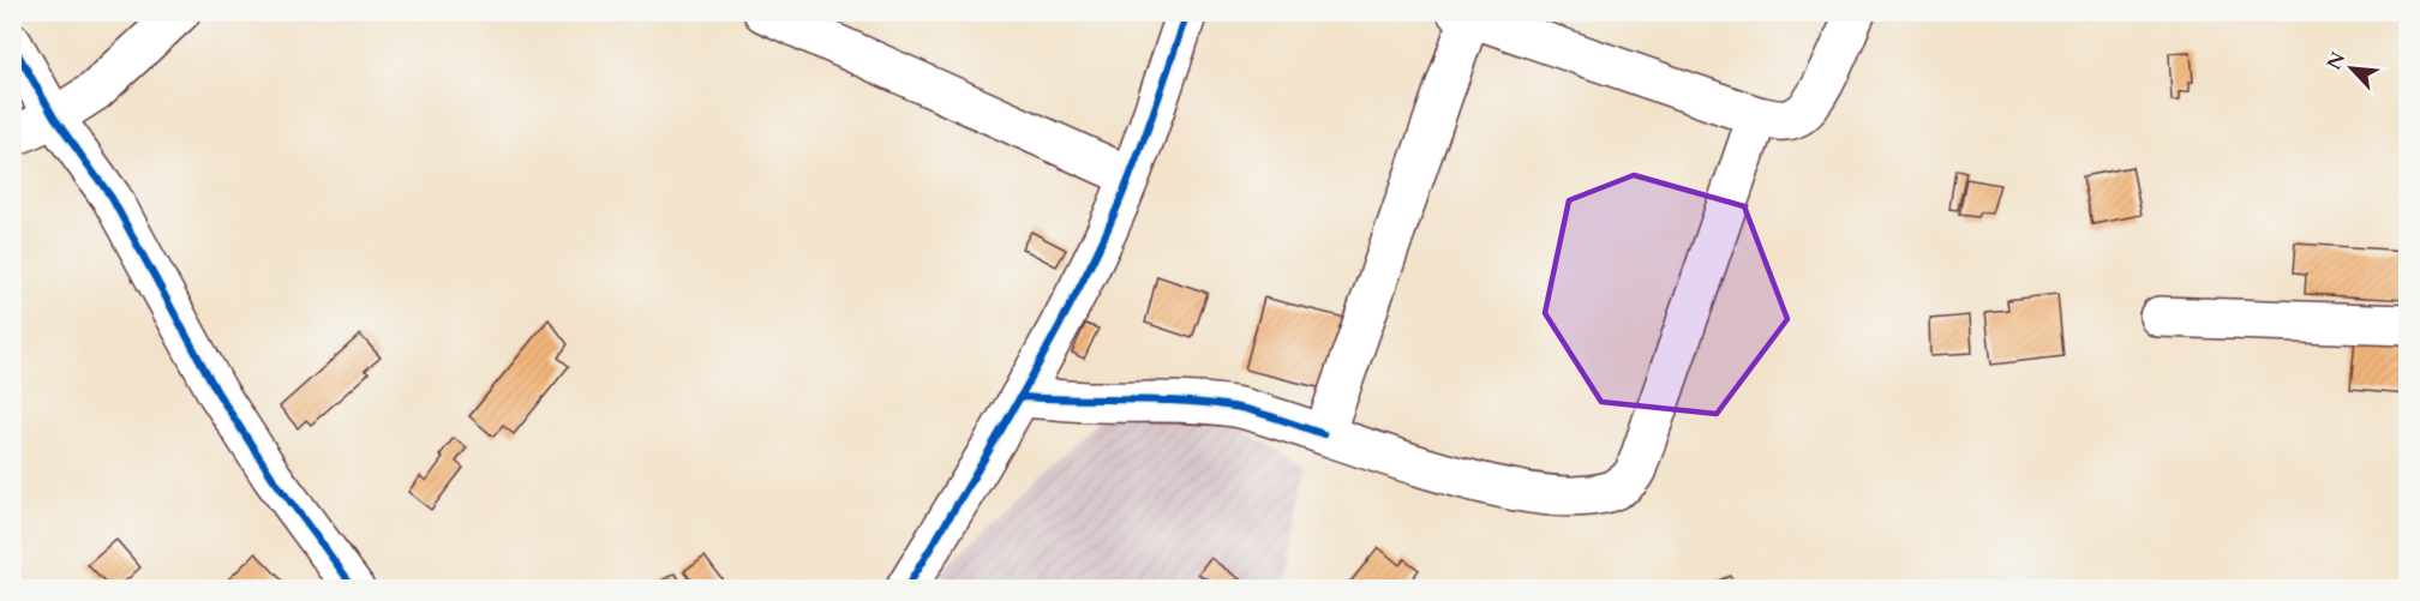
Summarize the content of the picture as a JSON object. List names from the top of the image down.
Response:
{
  "north": "top left"
}
